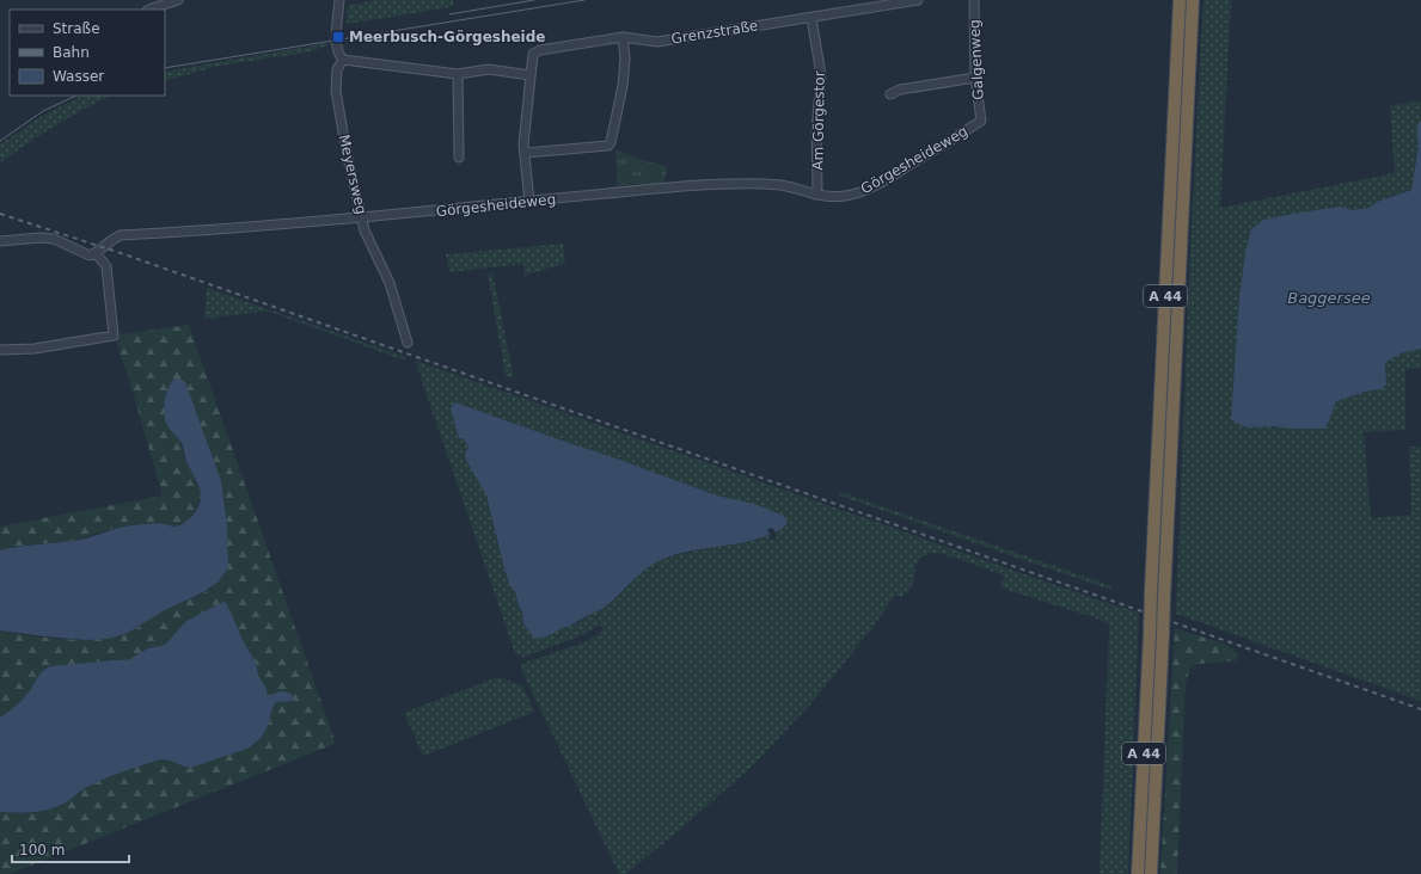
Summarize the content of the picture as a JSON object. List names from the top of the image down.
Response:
{
  "streets": {
    "highway": ["A 44"],
    "street": [
      "Grenzstraße",
      "Galgenweg",
      "Am Görgestor",
      "Görgesheideweg",
      "Meyersweg"
    ]
  },
  "crossings": [
    ["Grenzstraße", "Am Görgestor"],
    ["Galgenweg", "Görgesheideweg"],
    ["Am Görgestor", "Görgesheideweg"],
    ["Görgesheideweg", "Meyersweg"]
  ],
  "water": ["Baggersee"],
  "places": {
    "transit": ["Meerbusch-Görgesheide"]
  },
  "legend": ["Straße", "Bahn", "Wasser"],
  "scale_bar": "100 m"
}
